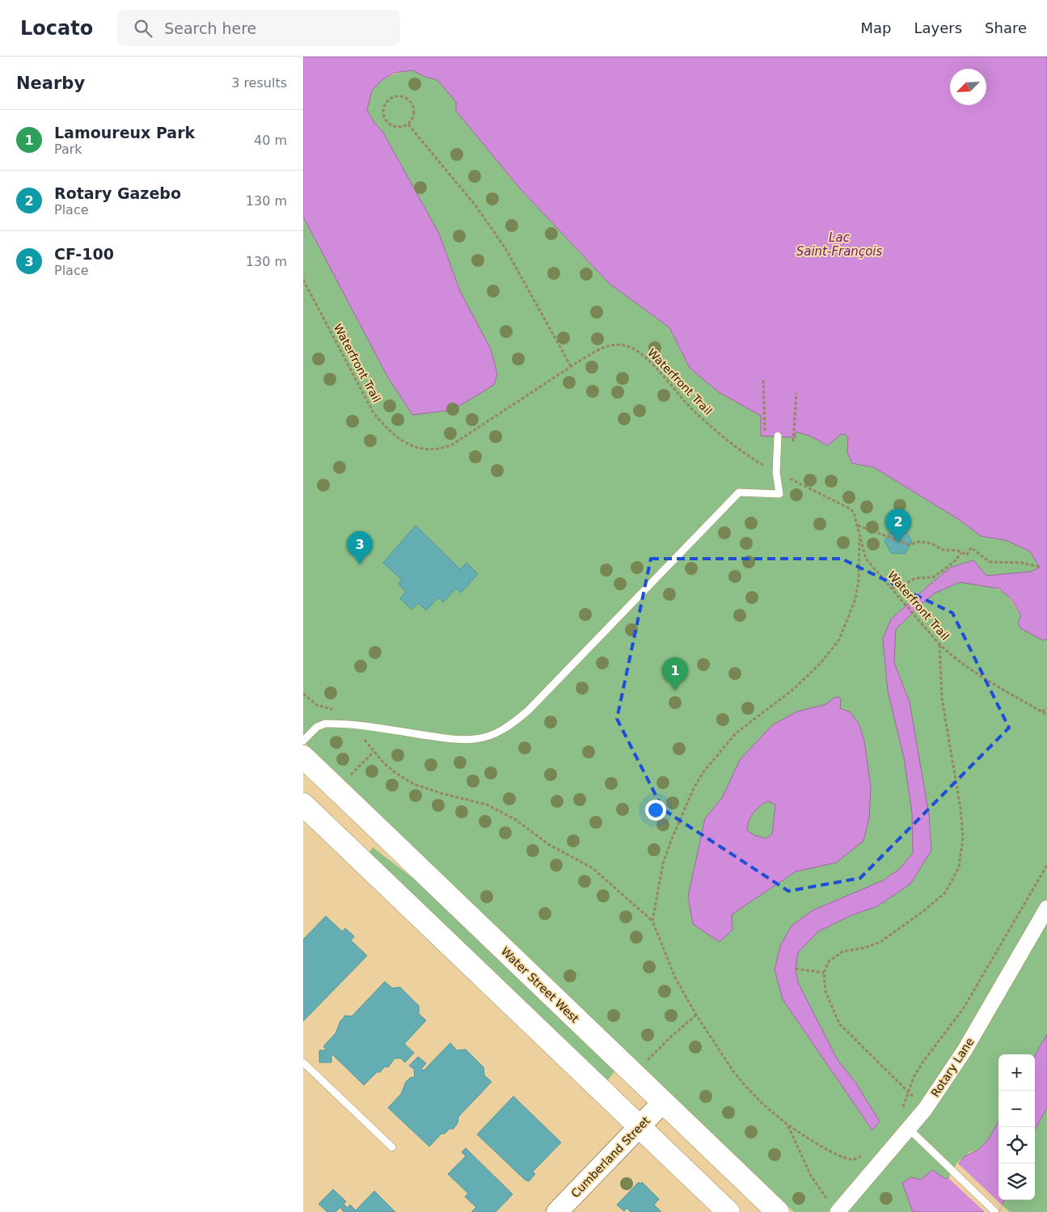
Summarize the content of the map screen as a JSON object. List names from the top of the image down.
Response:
{
  "streets": {
    "main road": ["Water Street West"],
    "street": ["Rotary Lane", "Cumberland Street"],
    "path": ["Waterfront Trail"]
  },
  "crossings": [
    ["Water Street West", "Cumberland Street"]
  ],
  "water": ["Lac Saint-François"],
  "north": "bottom left",
  "page": {
    "header": "Locato",
    "search": "Search here",
    "nav": ["Map", "Layers", "Share"],
    "heading": ["Nearby", "3 results"],
    "list": [
      {
        "mark": "1",
        "name": "Lamoureux Park",
        "note": "Park",
        "value": "40 m"
      },
      {
        "mark": "2",
        "name": "Rotary Gazebo",
        "note": "Place",
        "value": "130 m"
      },
      {
        "mark": "3",
        "name": "CF-100",
        "note": "Place",
        "value": "130 m"
      }
    ],
    "pins": ["2", "3", "1"],
    "map_buttons": ["+", "−"]
  }
}
